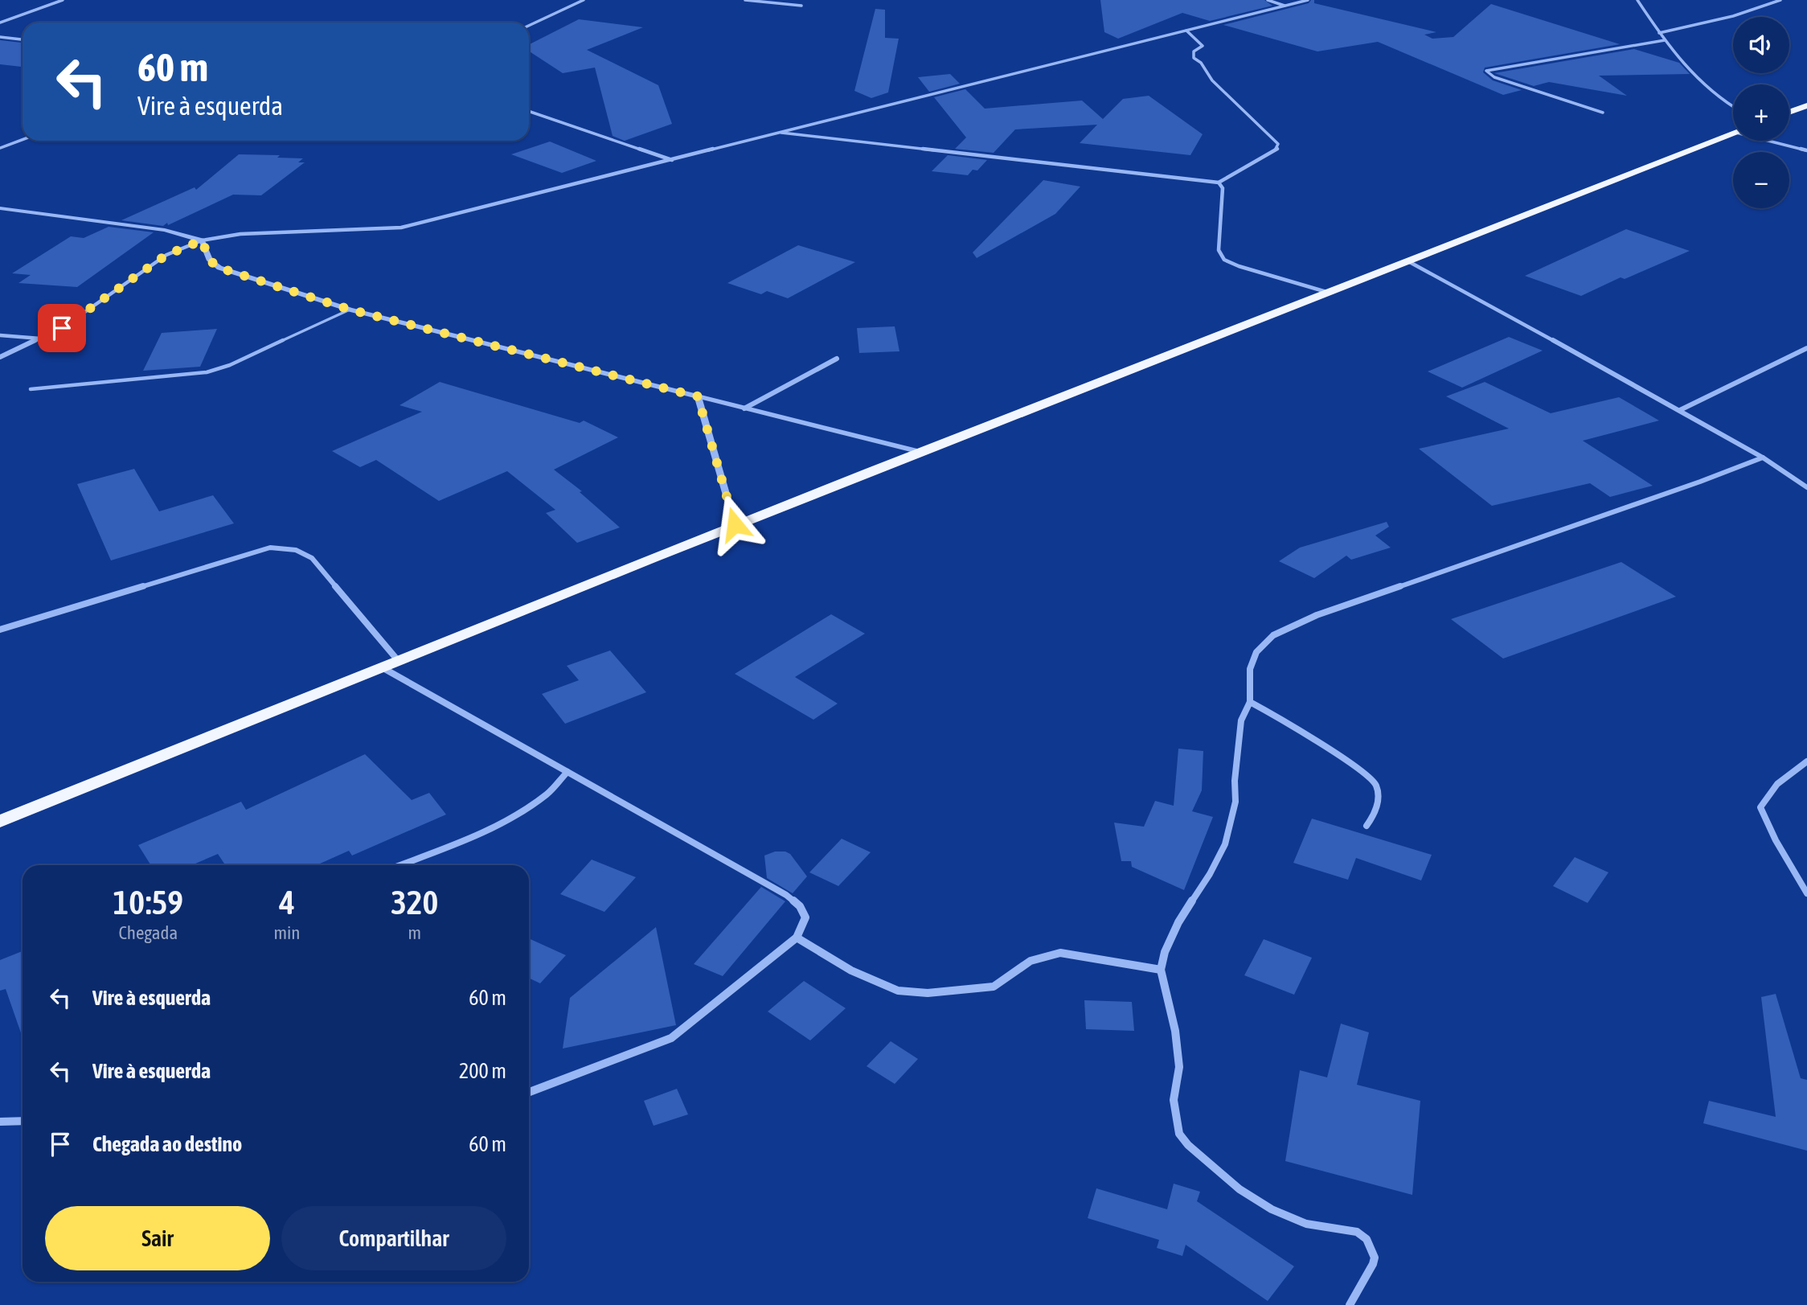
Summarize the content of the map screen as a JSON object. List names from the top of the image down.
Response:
{
  "page": {
    "map_buttons": ["+", "−"],
    "turn": ["60 m", "Vire à esquerda"],
    "eta": [
      "10:59",
      "Chegada",
      "4",
      "min",
      "320",
      "m"
    ],
    "list": [
      {
        "name": "Vire à esquerda",
        "value": "60 m"
      },
      {
        "name": "Vire à esquerda",
        "value": "200 m"
      },
      {
        "name": "Chegada ao destino",
        "value": "60 m"
      }
    ],
    "buttons": ["Sair", "Compartilhar"]
  }
}
